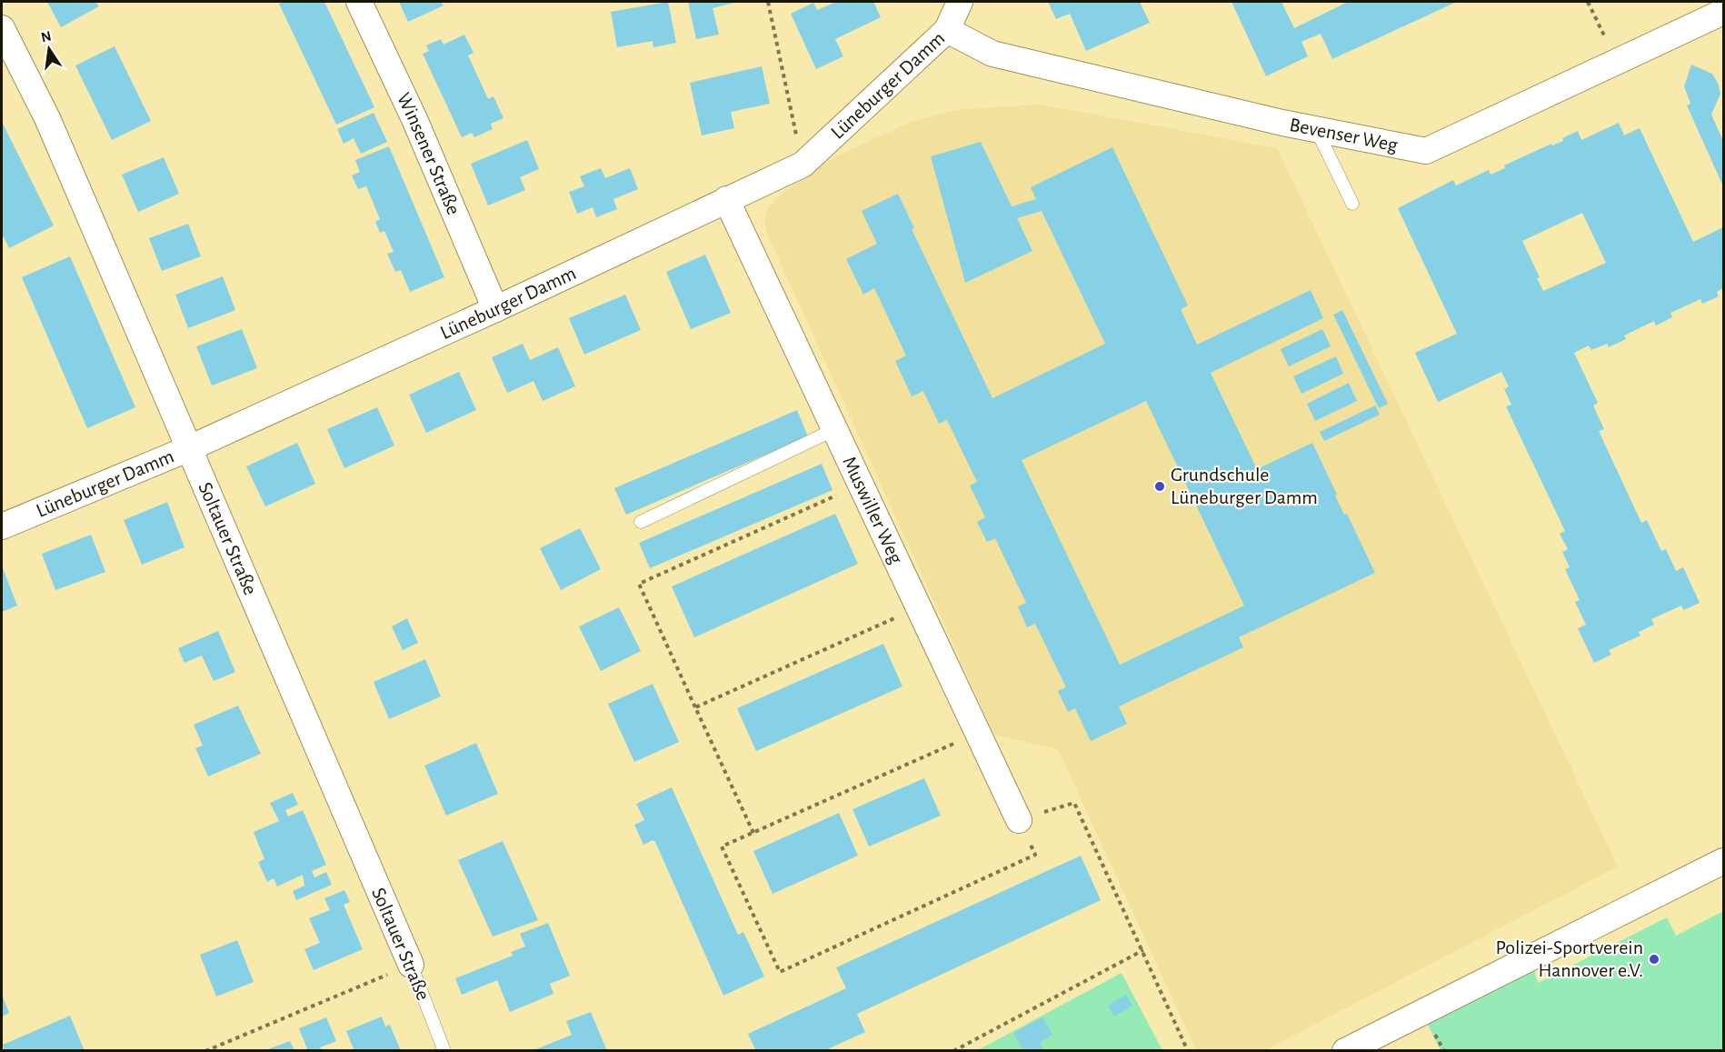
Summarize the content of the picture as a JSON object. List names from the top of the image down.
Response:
{
  "streets": {
    "street": [
      "Lüneburger Damm",
      "Bevenser Weg",
      "Winsener Straße",
      "Muswiller Weg",
      "Soltauer Straße"
    ]
  },
  "crossings": [
    ["Lüneburger Damm", "Bevenser Weg"],
    ["Lüneburger Damm", "Winsener Straße"],
    ["Lüneburger Damm", "Muswiller Weg"],
    ["Lüneburger Damm", "Soltauer Straße"]
  ],
  "places": ["Grundschule Lüneburger Damm", "Polizei-Sportverein Hannover e.V."],
  "north": "top"
}
